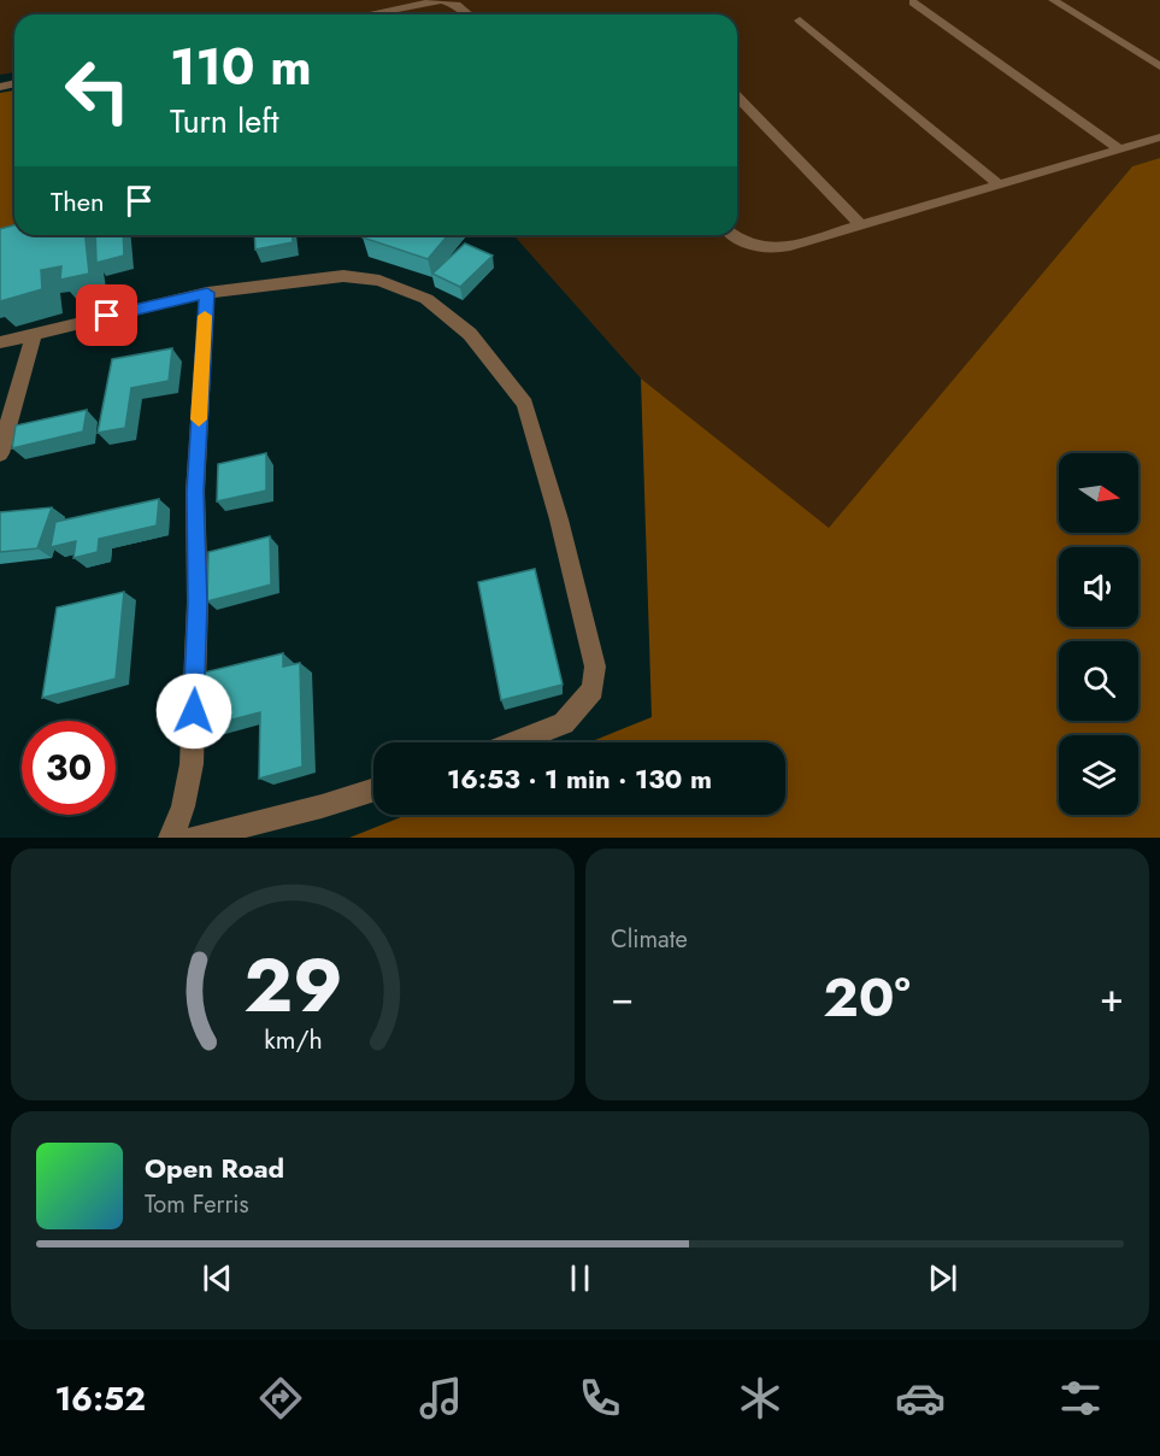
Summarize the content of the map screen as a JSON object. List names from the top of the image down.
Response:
{
  "north": "right",
  "page": {
    "turn": ["110 m", "Turn left"],
    "then": "Then",
    "limit": "30",
    "trip": "16:53 · 1 min · 130 m",
    "tile": "Climate",
    "heat": ["−", "20°", "+"],
    "song": ["Open Road", "Tom Ferris"],
    "tabs": "16:52",
    "gauge": ["29", "km/h"]
  }
}
